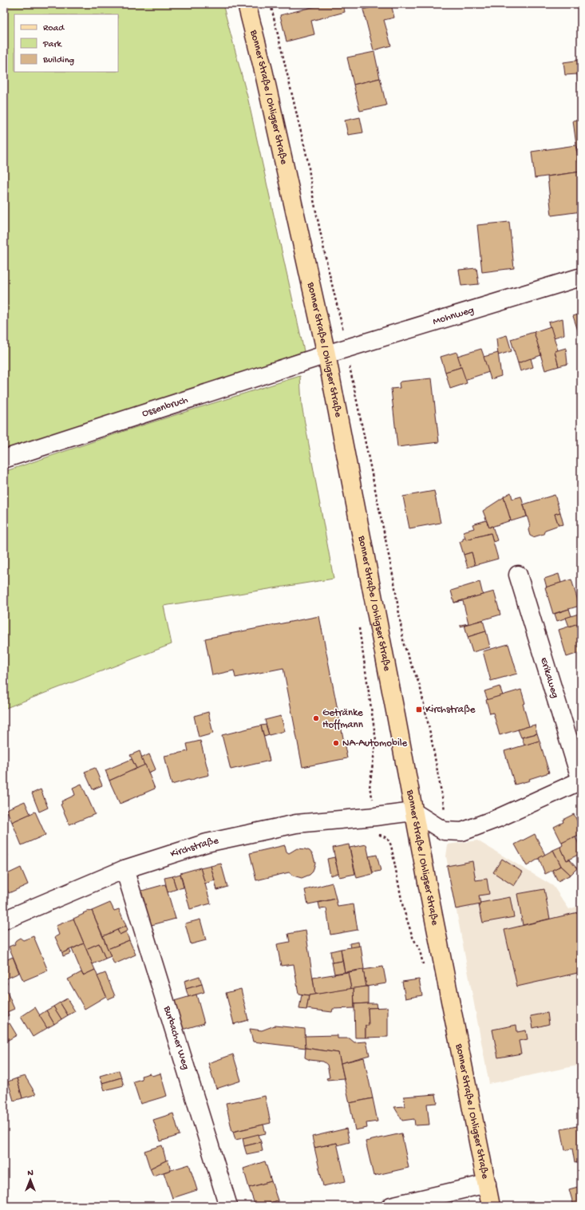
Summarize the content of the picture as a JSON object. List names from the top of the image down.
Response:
{
  "streets": {
    "main road": ["Bonner Straße / Ohligser Straße"],
    "street": [
      "Mohnweg",
      "Ossenbruch",
      "Erikaweg",
      "Kirchstraße",
      "Burbacher Weg"
    ]
  },
  "crossings": [
    ["Bonner Straße / Ohligser Straße", "Mohnweg"],
    ["Bonner Straße / Ohligser Straße", "Ossenbruch"],
    ["Bonner Straße / Ohligser Straße", "Erikaweg"],
    ["Bonner Straße / Ohligser Straße", "Kirchstraße"],
    ["Mohnweg", "Ossenbruch"],
    ["Erikaweg", "Kirchstraße"],
    ["Kirchstraße", "Burbacher Weg"]
  ],
  "places": {
    "transit": ["Kirchstraße"],
    "other": ["Getränke Hoffmann", "NA-Automobile"]
  },
  "legend": ["Road", "Park", "Building"],
  "north": "top"
}
